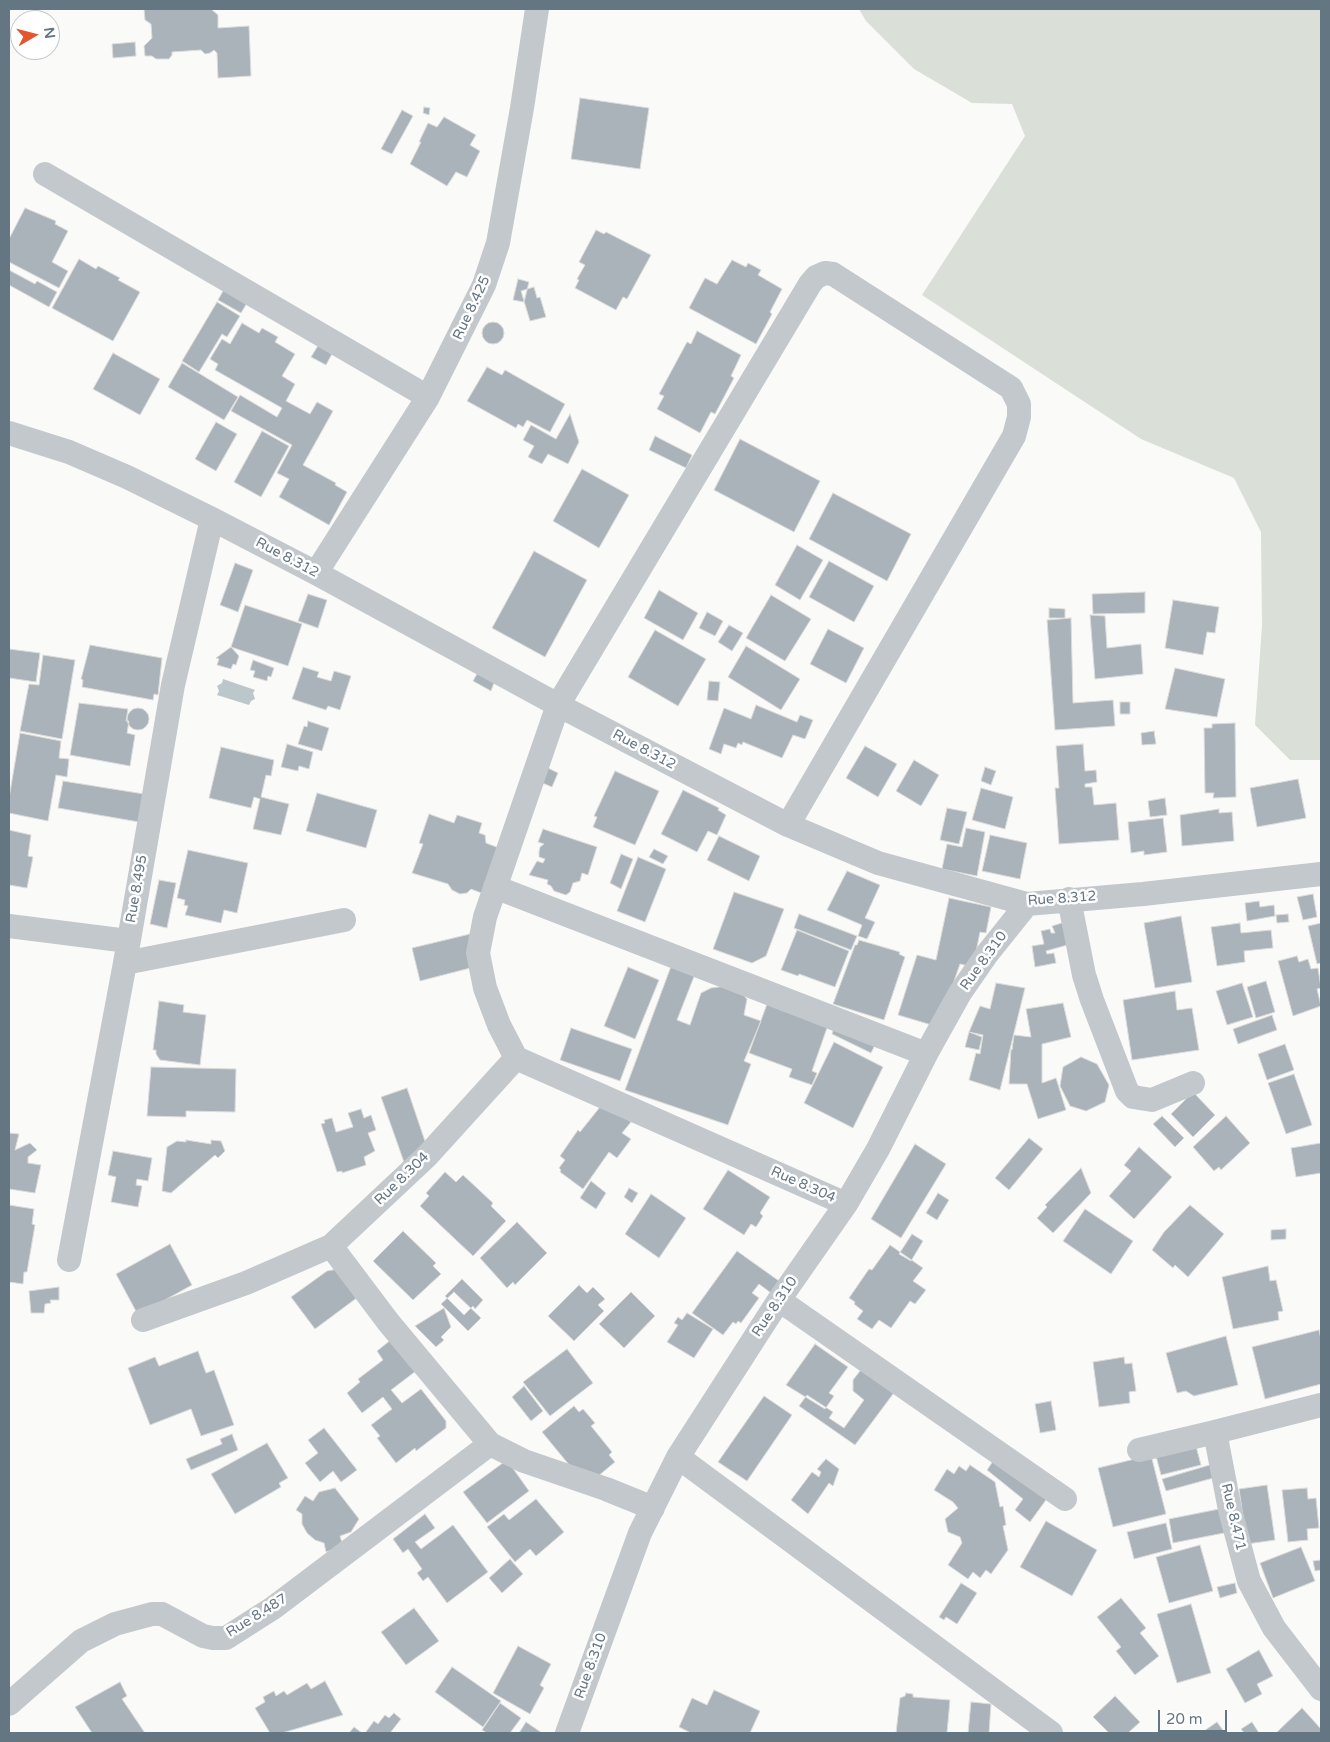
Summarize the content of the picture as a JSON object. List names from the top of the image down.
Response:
{
  "streets": {
    "street": [
      "Rue 8.425",
      "Rue 8.312",
      "Rue 8.495",
      "Rue 8.310",
      "Rue 8.304",
      "Rue 8.471",
      "Rue 8.487"
    ]
  },
  "crossings": [
    ["Rue 8.425", "Rue 8.312"],
    ["Rue 8.312", "Rue 8.495"],
    ["Rue 8.312", "Rue 8.310"],
    ["Rue 8.310", "Rue 8.304"]
  ],
  "scale_bar": "20 m",
  "north": "right"
}
